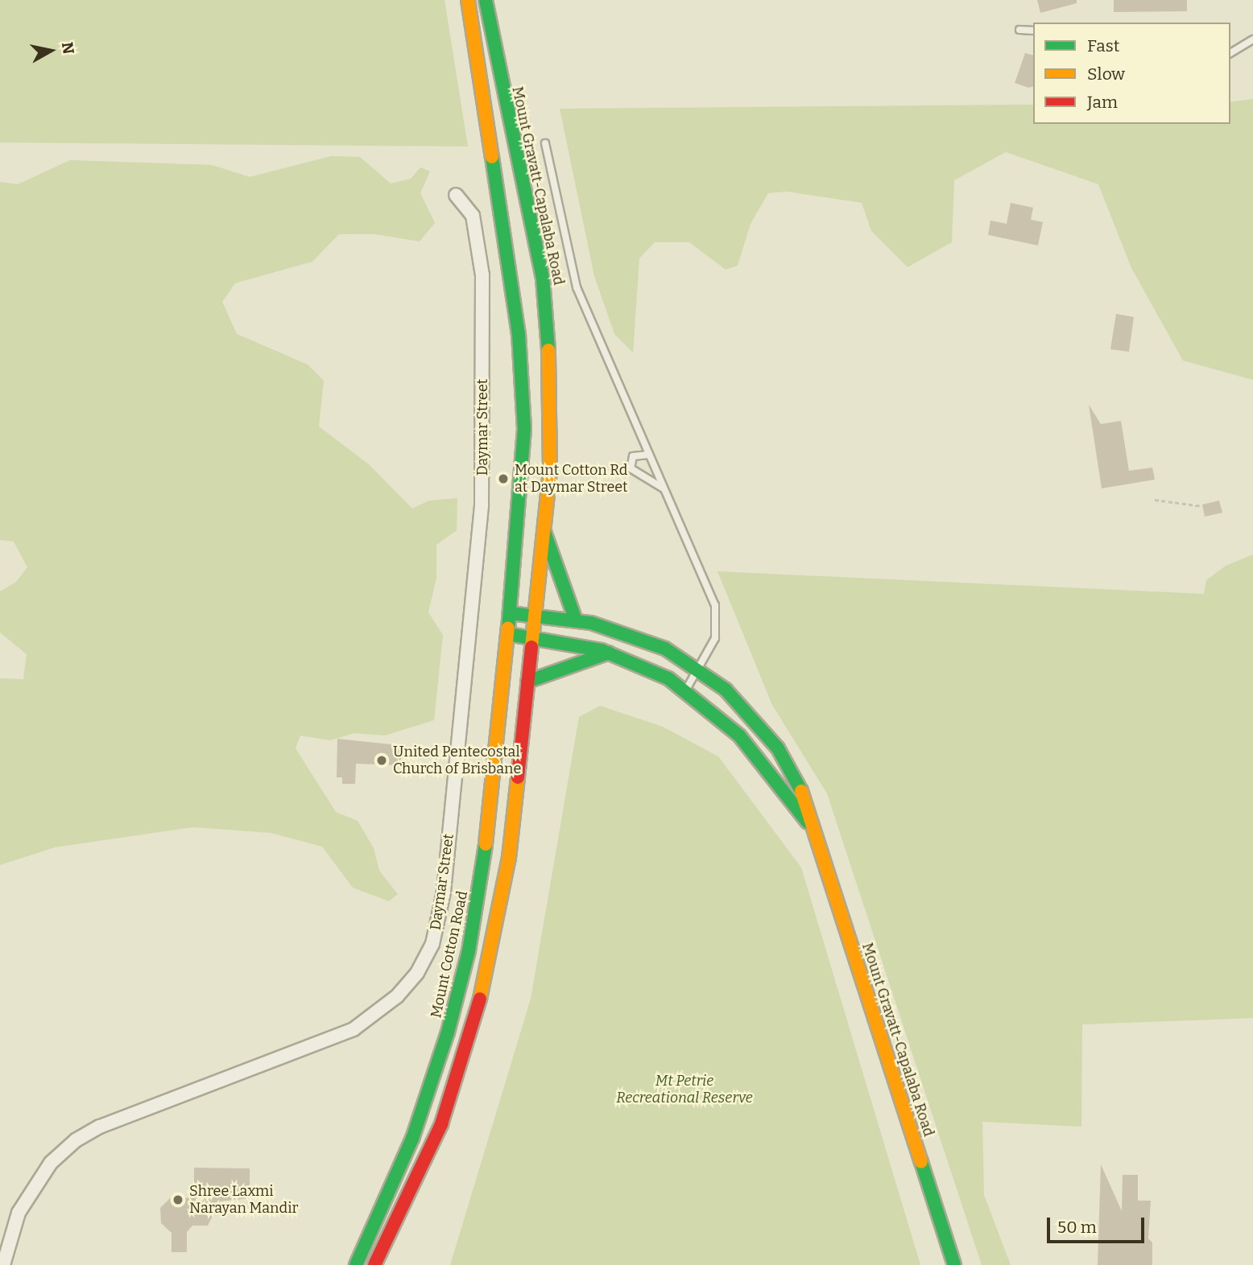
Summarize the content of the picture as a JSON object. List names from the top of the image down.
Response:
{
  "streets": {
    "main road": ["Mount Gravatt-Capalaba Road", "Mount Cotton Road"],
    "street": ["Daymar Street"]
  },
  "crossings": [
    ["Mount Gravatt-Capalaba Road", "Mount Cotton Road"]
  ],
  "parks": ["Mt Petrie Recreational Reserve"],
  "places": ["Mount Cotton Rd at Daymar Street", "United Pentecostal Church of Brisbane", "Shree Laxmi Narayan Mandir"],
  "legend": ["Fast", "Slow", "Jam"],
  "scale_bar": "50 m",
  "north": "right"
}
